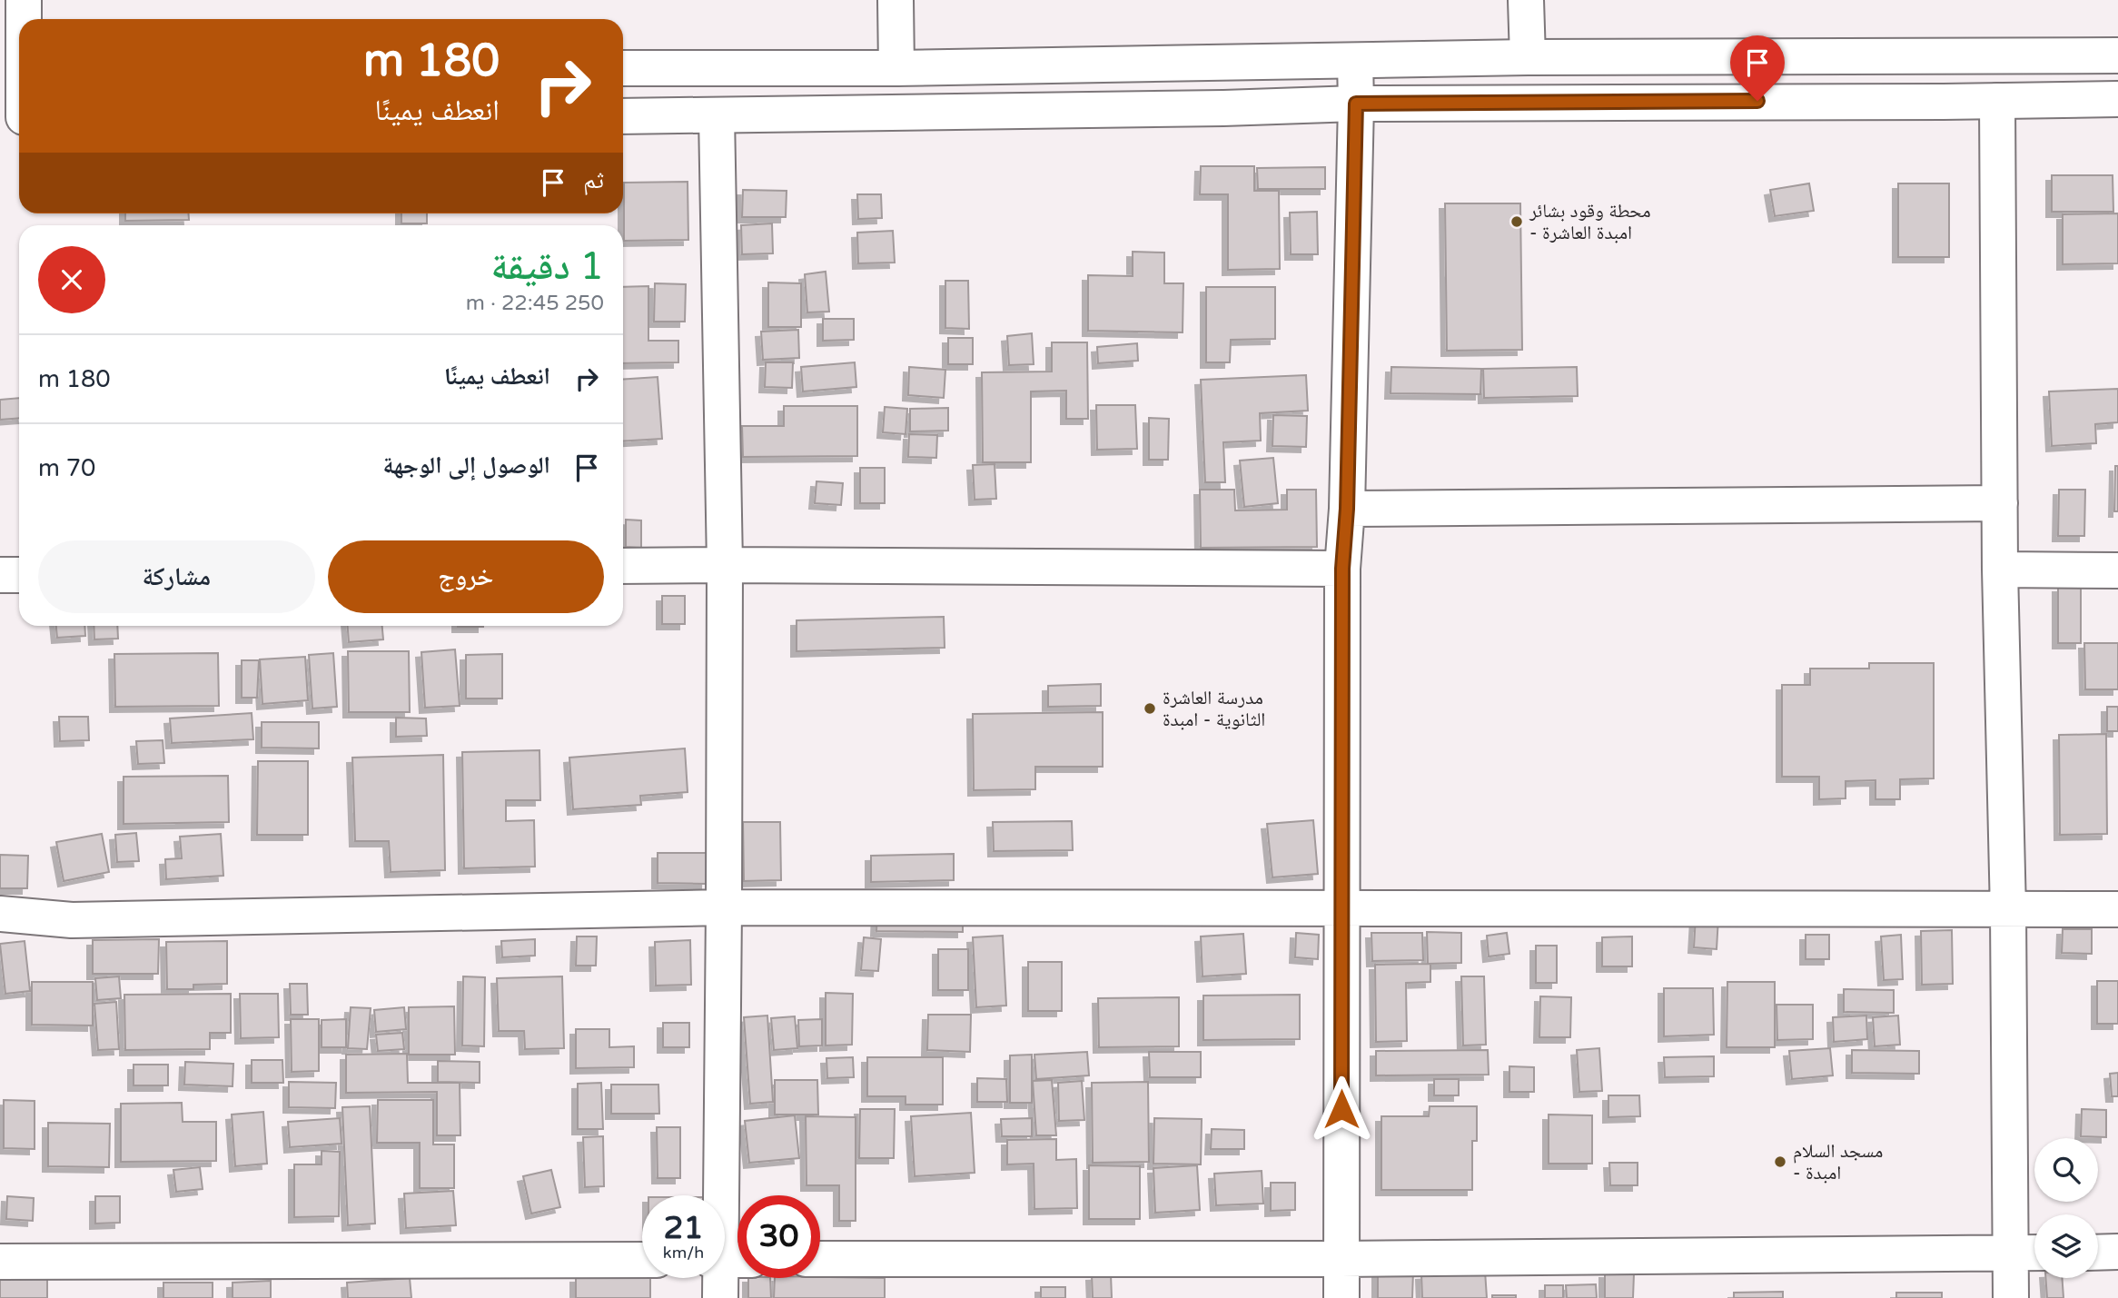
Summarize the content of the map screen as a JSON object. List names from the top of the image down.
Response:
{
  "places": ["محطة وقود بشائر - امبدة العاشرة", "مدرسة العاشرة الثانوية - امبدة", "مسجد السلام - امبدة"],
  "page": {
    "turn": ["180 m", "انعطف يمينًا"],
    "then": "ثم",
    "heading": ["1 دقيقة", "250 m · 22:45"],
    "list": [
      {
        "name": "انعطف يمينًا",
        "value": "180 m"
      },
      {
        "name": "الوصول إلى الوجهة",
        "value": "70 m"
      }
    ],
    "buttons": ["خروج", "مشاركة"],
    "speed": "21 km/h",
    "limit": "30"
  }
}
